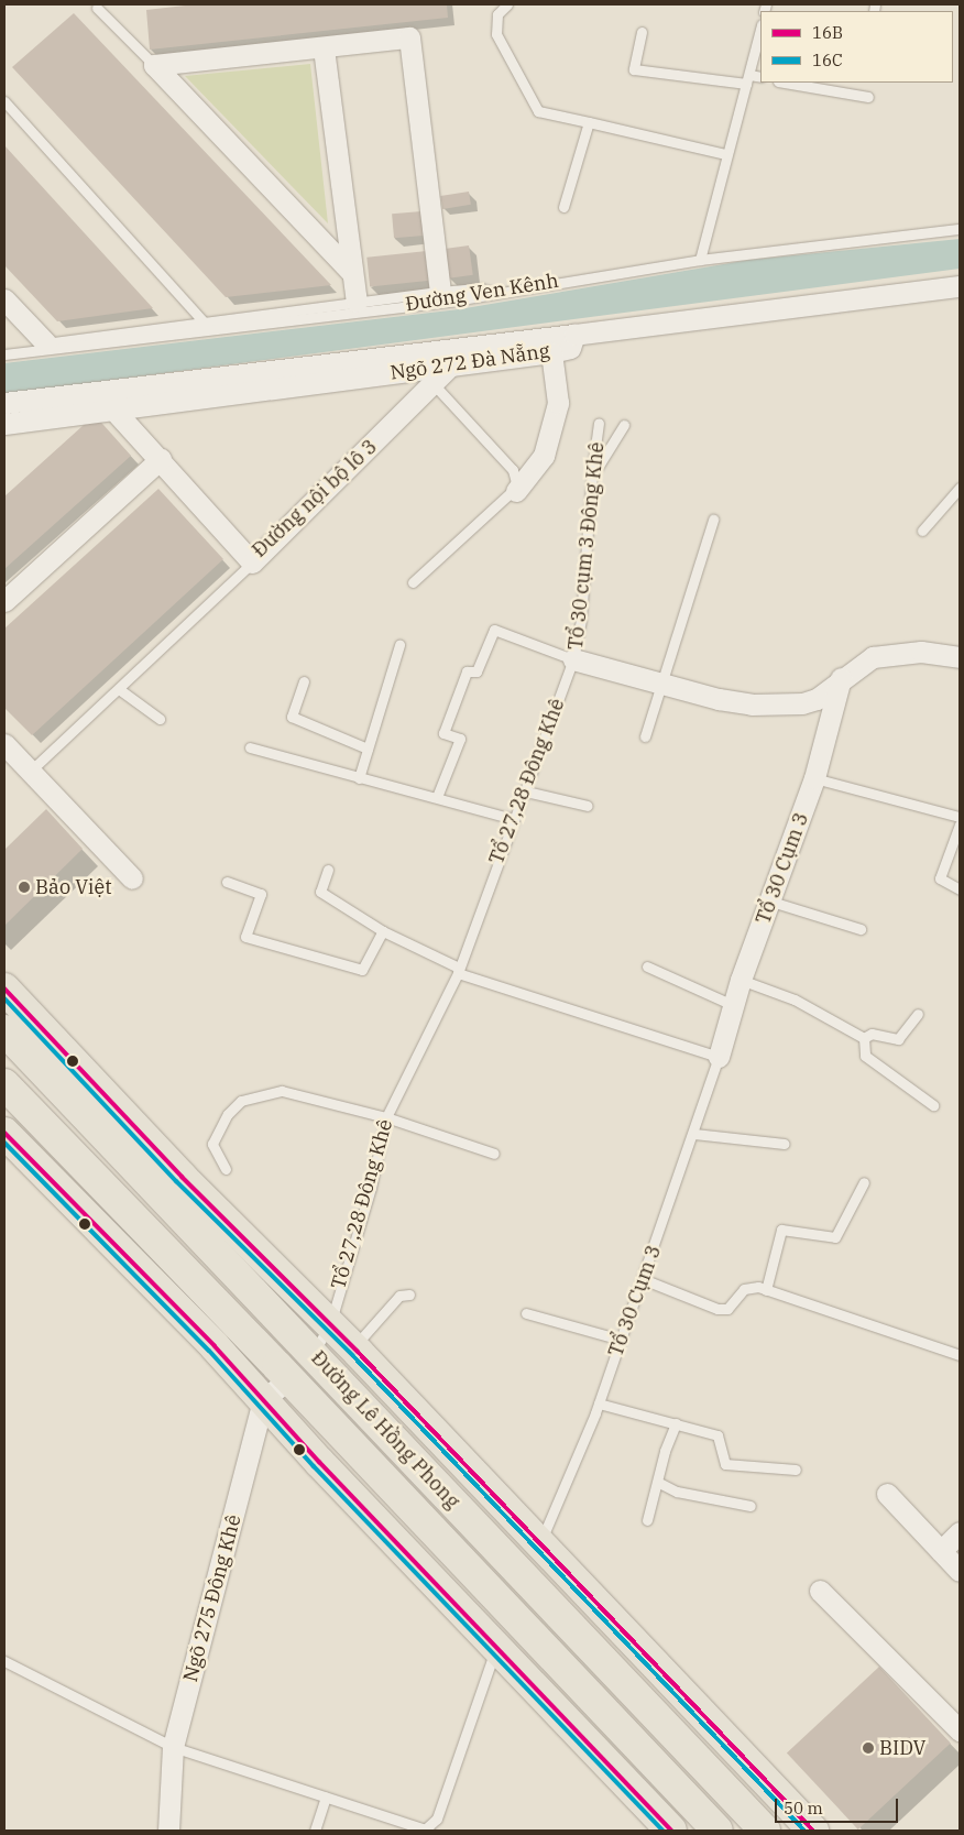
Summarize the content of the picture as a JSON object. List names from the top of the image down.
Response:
{
  "streets": {
    "main road": ["Đường Lê Hồng Phong"],
    "street": [
      "Ngõ 272 Đà Nẵng",
      "Đường nội bộ lô 3",
      "Tổ 30 cụm 3 Đông Khê",
      "Tổ 30 Cụm 3",
      "Ngõ 275 Đông Khê"
    ],
    "lane": ["Đường Ven Kênh", "Tổ 27,28 Đông Khê"]
  },
  "crossings": [
    ["Ngõ 272 Đà Nẵng", "Đường nội bộ lô 3"],
    ["Tổ 30 cụm 3 Đông Khê", "Tổ 27,28 Đông Khê"],
    ["Tổ 30 cụm 3 Đông Khê", "Tổ 30 Cụm 3"],
    ["Tổ 27,28 Đông Khê", "Đường Lê Hồng Phong"],
    ["Tổ 30 Cụm 3", "Đường Lê Hồng Phong"]
  ],
  "places": ["Bảo Việt", "BIDV"],
  "lines": ["transit line 16B", "transit line 16C"],
  "legend": ["16B", "16C"],
  "scale_bar": "50 m"
}
